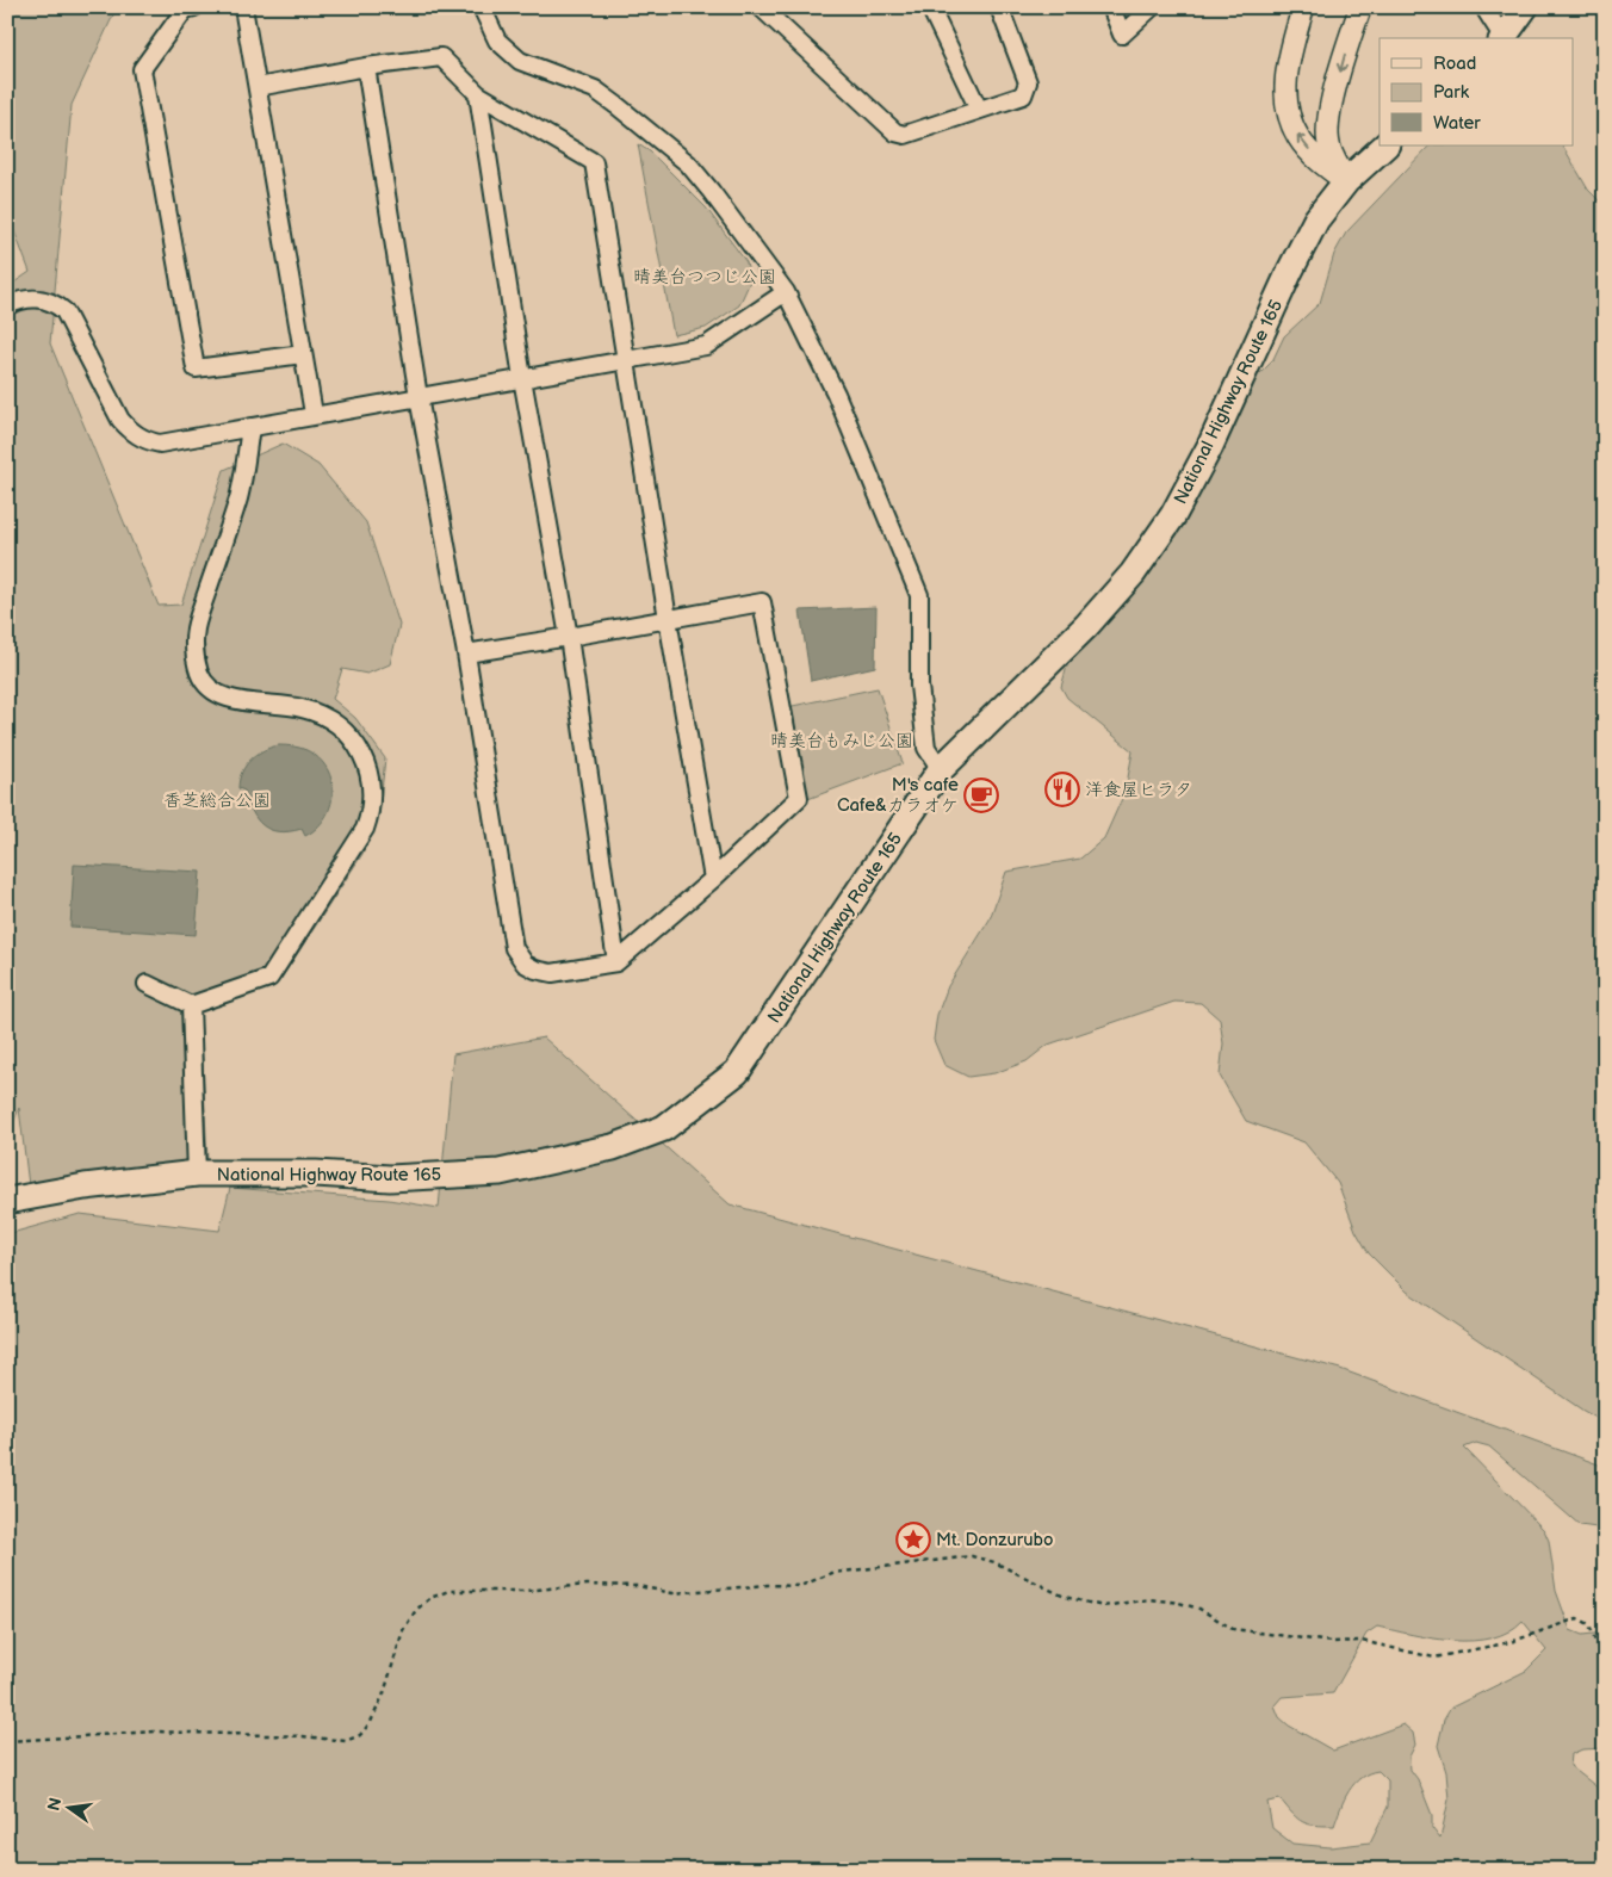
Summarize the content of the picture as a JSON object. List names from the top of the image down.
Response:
{
  "streets": {
    "highway": ["National Highway Route 165"]
  },
  "parks": ["晴美台つつじ公園", "晴美台もみじ公園", "香芝総合公園"],
  "places": {
    "restaurant": ["洋食屋ヒラタ"],
    "cafe": ["M's cafe Cafe&カラオケ"],
    "place": ["Mt. Donzurubo"]
  },
  "legend": ["Road", "Park", "Water"],
  "north": "left"
}
